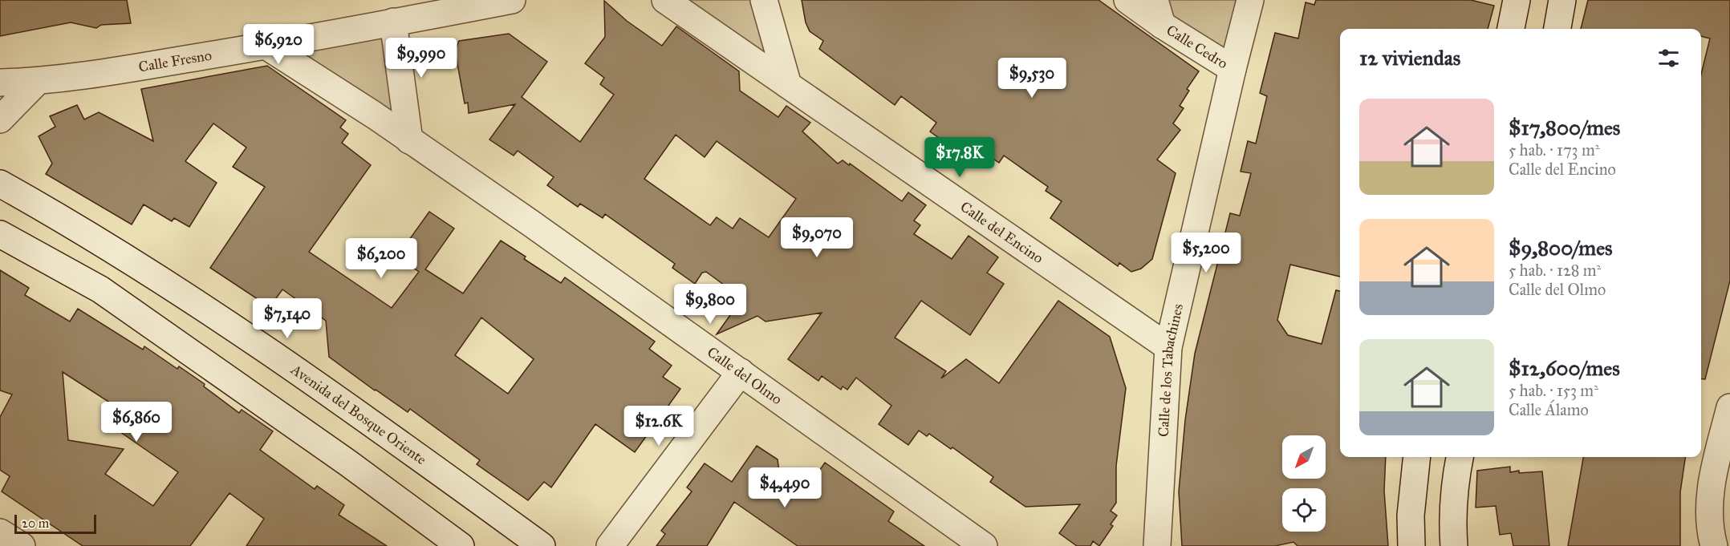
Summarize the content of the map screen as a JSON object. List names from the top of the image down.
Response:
{
  "streets": {
    "street": [
      "Calle Cedro",
      "Calle Fresno",
      "Calle del Encino",
      "Calle de los Tabachines",
      "Calle del Olmo",
      "Avenida del Bosque Oriente"
    ]
  },
  "crossings": [
    ["Calle Cedro", "Calle de los Tabachines"],
    ["Calle Fresno", "Calle del Olmo"],
    ["Calle del Encino", "Calle de los Tabachines"]
  ],
  "scale_bar": "20 m",
  "north": "bottom left",
  "page": {
    "price": [
      "$6,920",
      "$9,990",
      "$9,530",
      "$17.8K",
      "$9,070",
      "$5,200",
      "$6,200",
      "$9,800",
      "$7,140",
      "$6,860",
      "$12.6K",
      "$4,490"
    ],
    "heading": "12 viviendas",
    "list": [
      {
        "name": "$17,800/mes",
        "note": "5 hab. · 173 m² · Calle del Encino"
      },
      {
        "name": "$9,800/mes",
        "note": "5 hab. · 128 m² · Calle del Olmo"
      },
      {
        "name": "$12,600/mes",
        "note": "5 hab. · 153 m² · Calle Álamo"
      }
    ],
    "scale": "20 m"
  }
}
